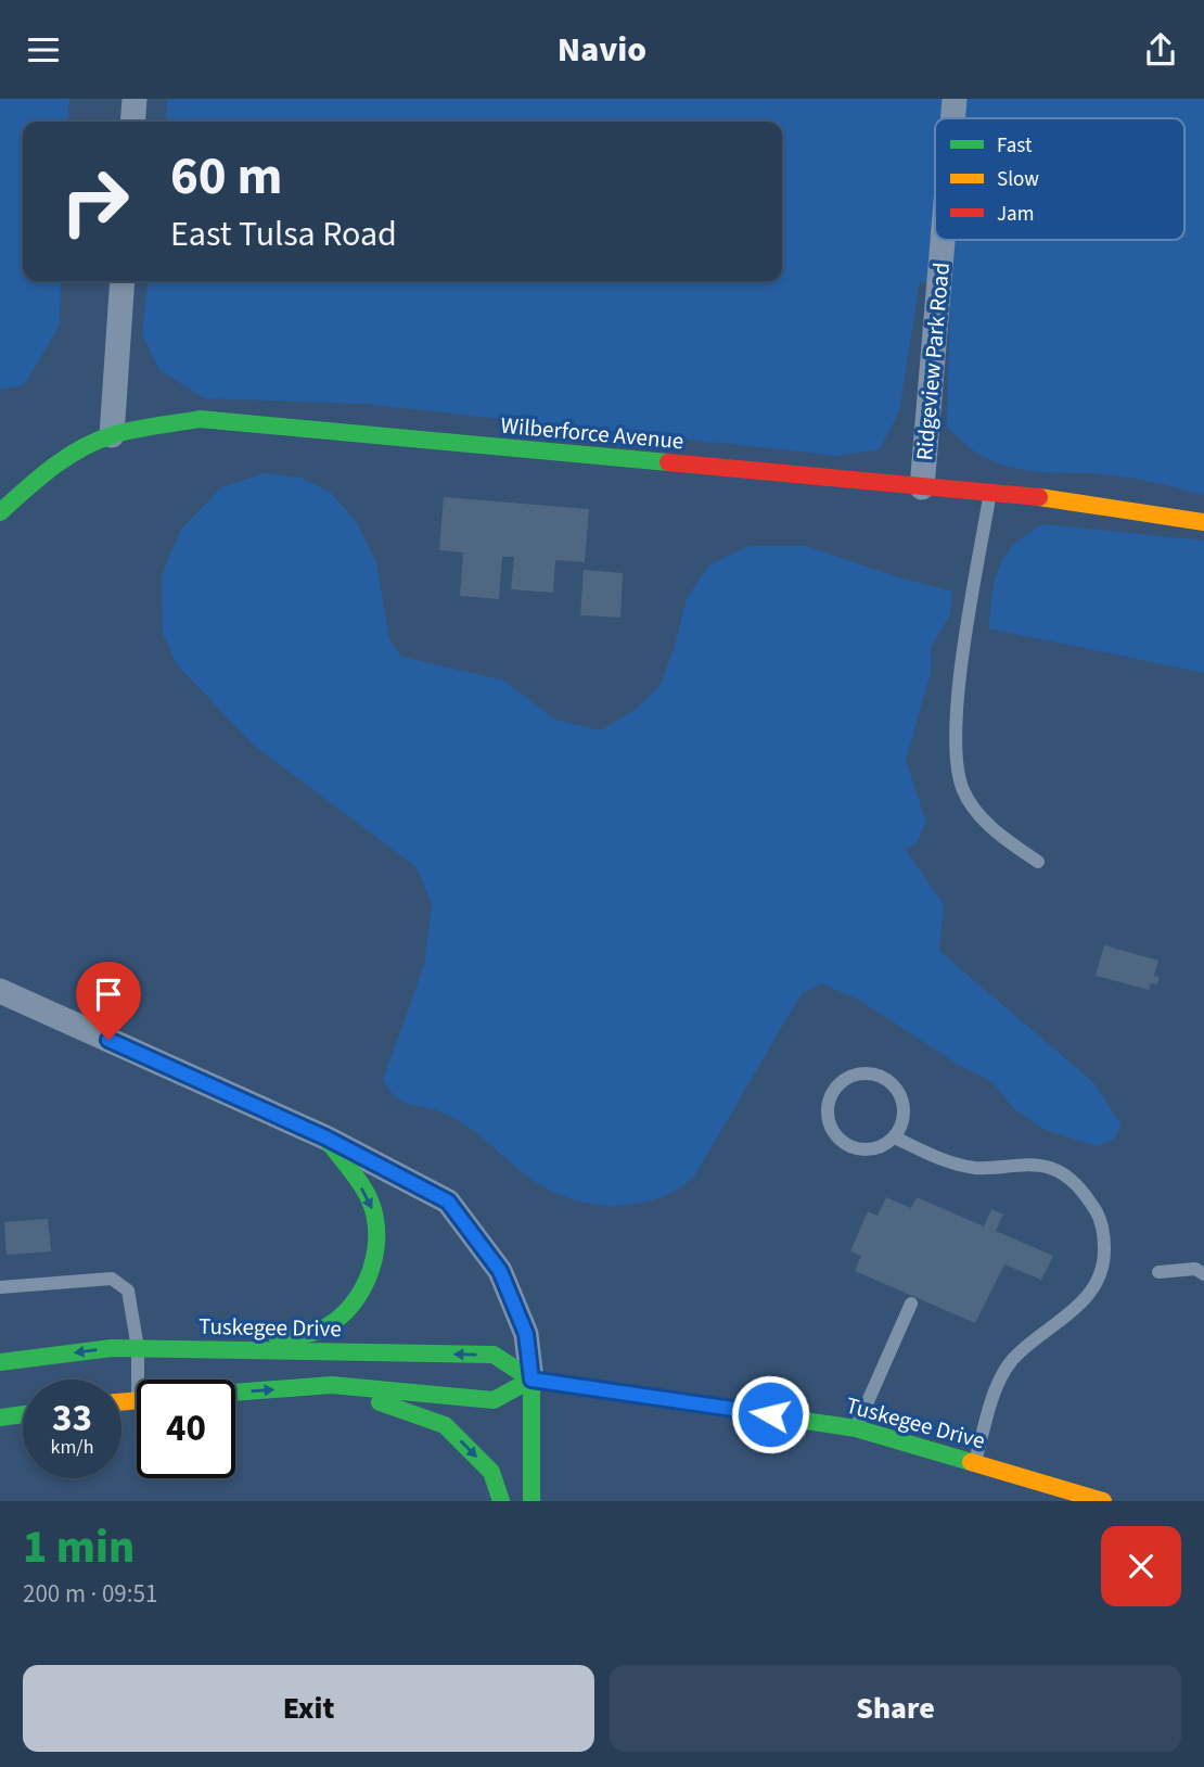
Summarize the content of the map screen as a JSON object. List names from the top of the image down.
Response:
{
  "streets": {
    "street": ["Ridgeview Park Road", "Wilberforce Avenue", "Tuskegee Drive"]
  },
  "crossings": [
    ["Ridgeview Park Road", "Wilberforce Avenue"]
  ],
  "legend": ["Fast", "Slow", "Jam"],
  "page": {
    "header": "Navio",
    "turn": ["60 m", "East Tulsa Road"],
    "speed": "33 km/h",
    "limit": "40",
    "heading": ["1 min", "200 m · 09:51"],
    "buttons": ["Exit", "Share"]
  }
}
